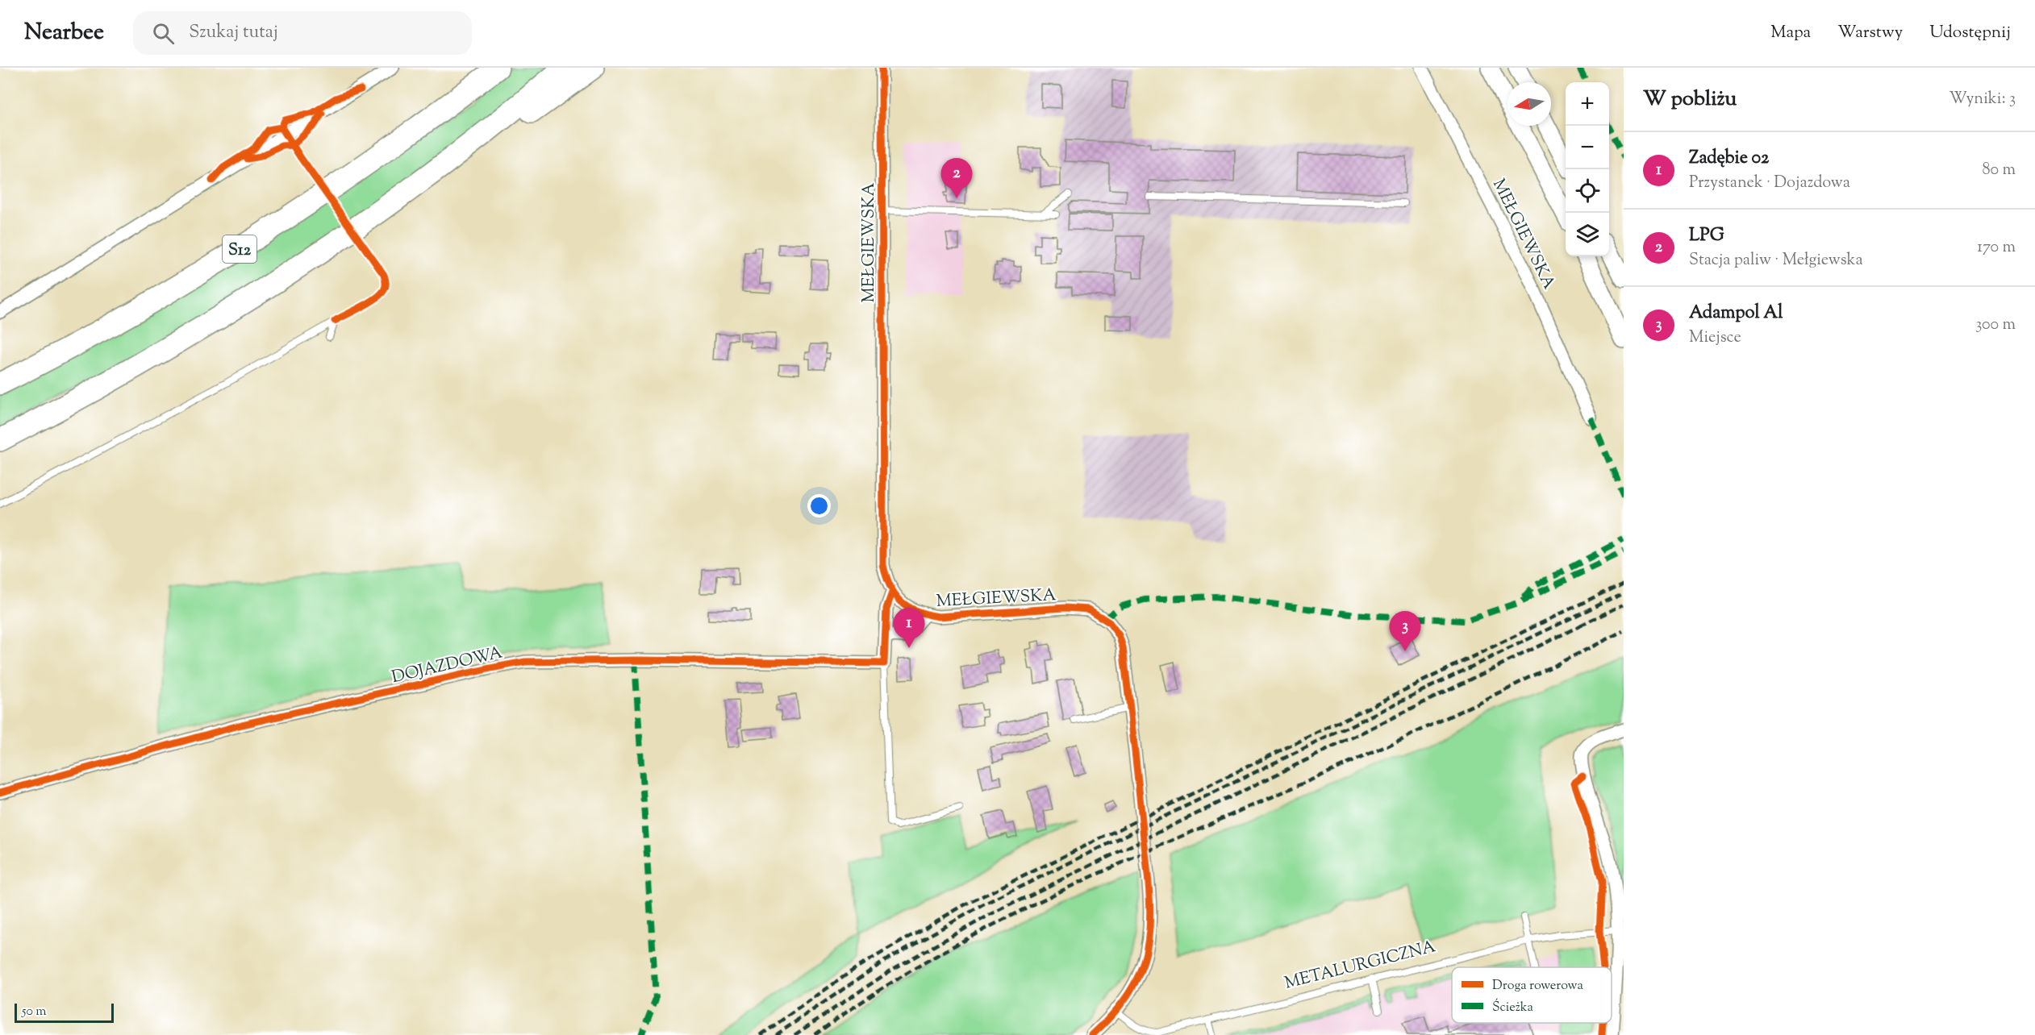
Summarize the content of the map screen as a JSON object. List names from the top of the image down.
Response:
{
  "streets": {
    "highway": ["S12"],
    "street": ["MEŁGIEWSKA", "DOJAZDOWA"],
    "lane": ["METALURGICZNA"]
  },
  "crossings": [
    ["MEŁGIEWSKA", "METALURGICZNA"]
  ],
  "legend": ["Droga rowerowa", "Ścieżka"],
  "scale_bar": "50 m",
  "north": "left",
  "page": {
    "header": "Nearbee",
    "search": "Szukaj tutaj",
    "nav": ["Mapa", "Warstwy", "Udostępnij"],
    "heading": ["W pobliżu", "Wyniki: 3"],
    "map_buttons": ["+", "−"],
    "list": [
      {
        "mark": "1",
        "name": "Zadębie 02",
        "note": "Przystanek · Dojazdowa",
        "value": "80 m"
      },
      {
        "mark": "2",
        "name": "LPG",
        "note": "Stacja paliw · Mełgiewska",
        "value": "170 m"
      },
      {
        "mark": "3",
        "name": "Adampol Al",
        "note": "Miejsce",
        "value": "300 m"
      }
    ],
    "pins": ["2", "1", "3"],
    "scale": "50 m"
  }
}
